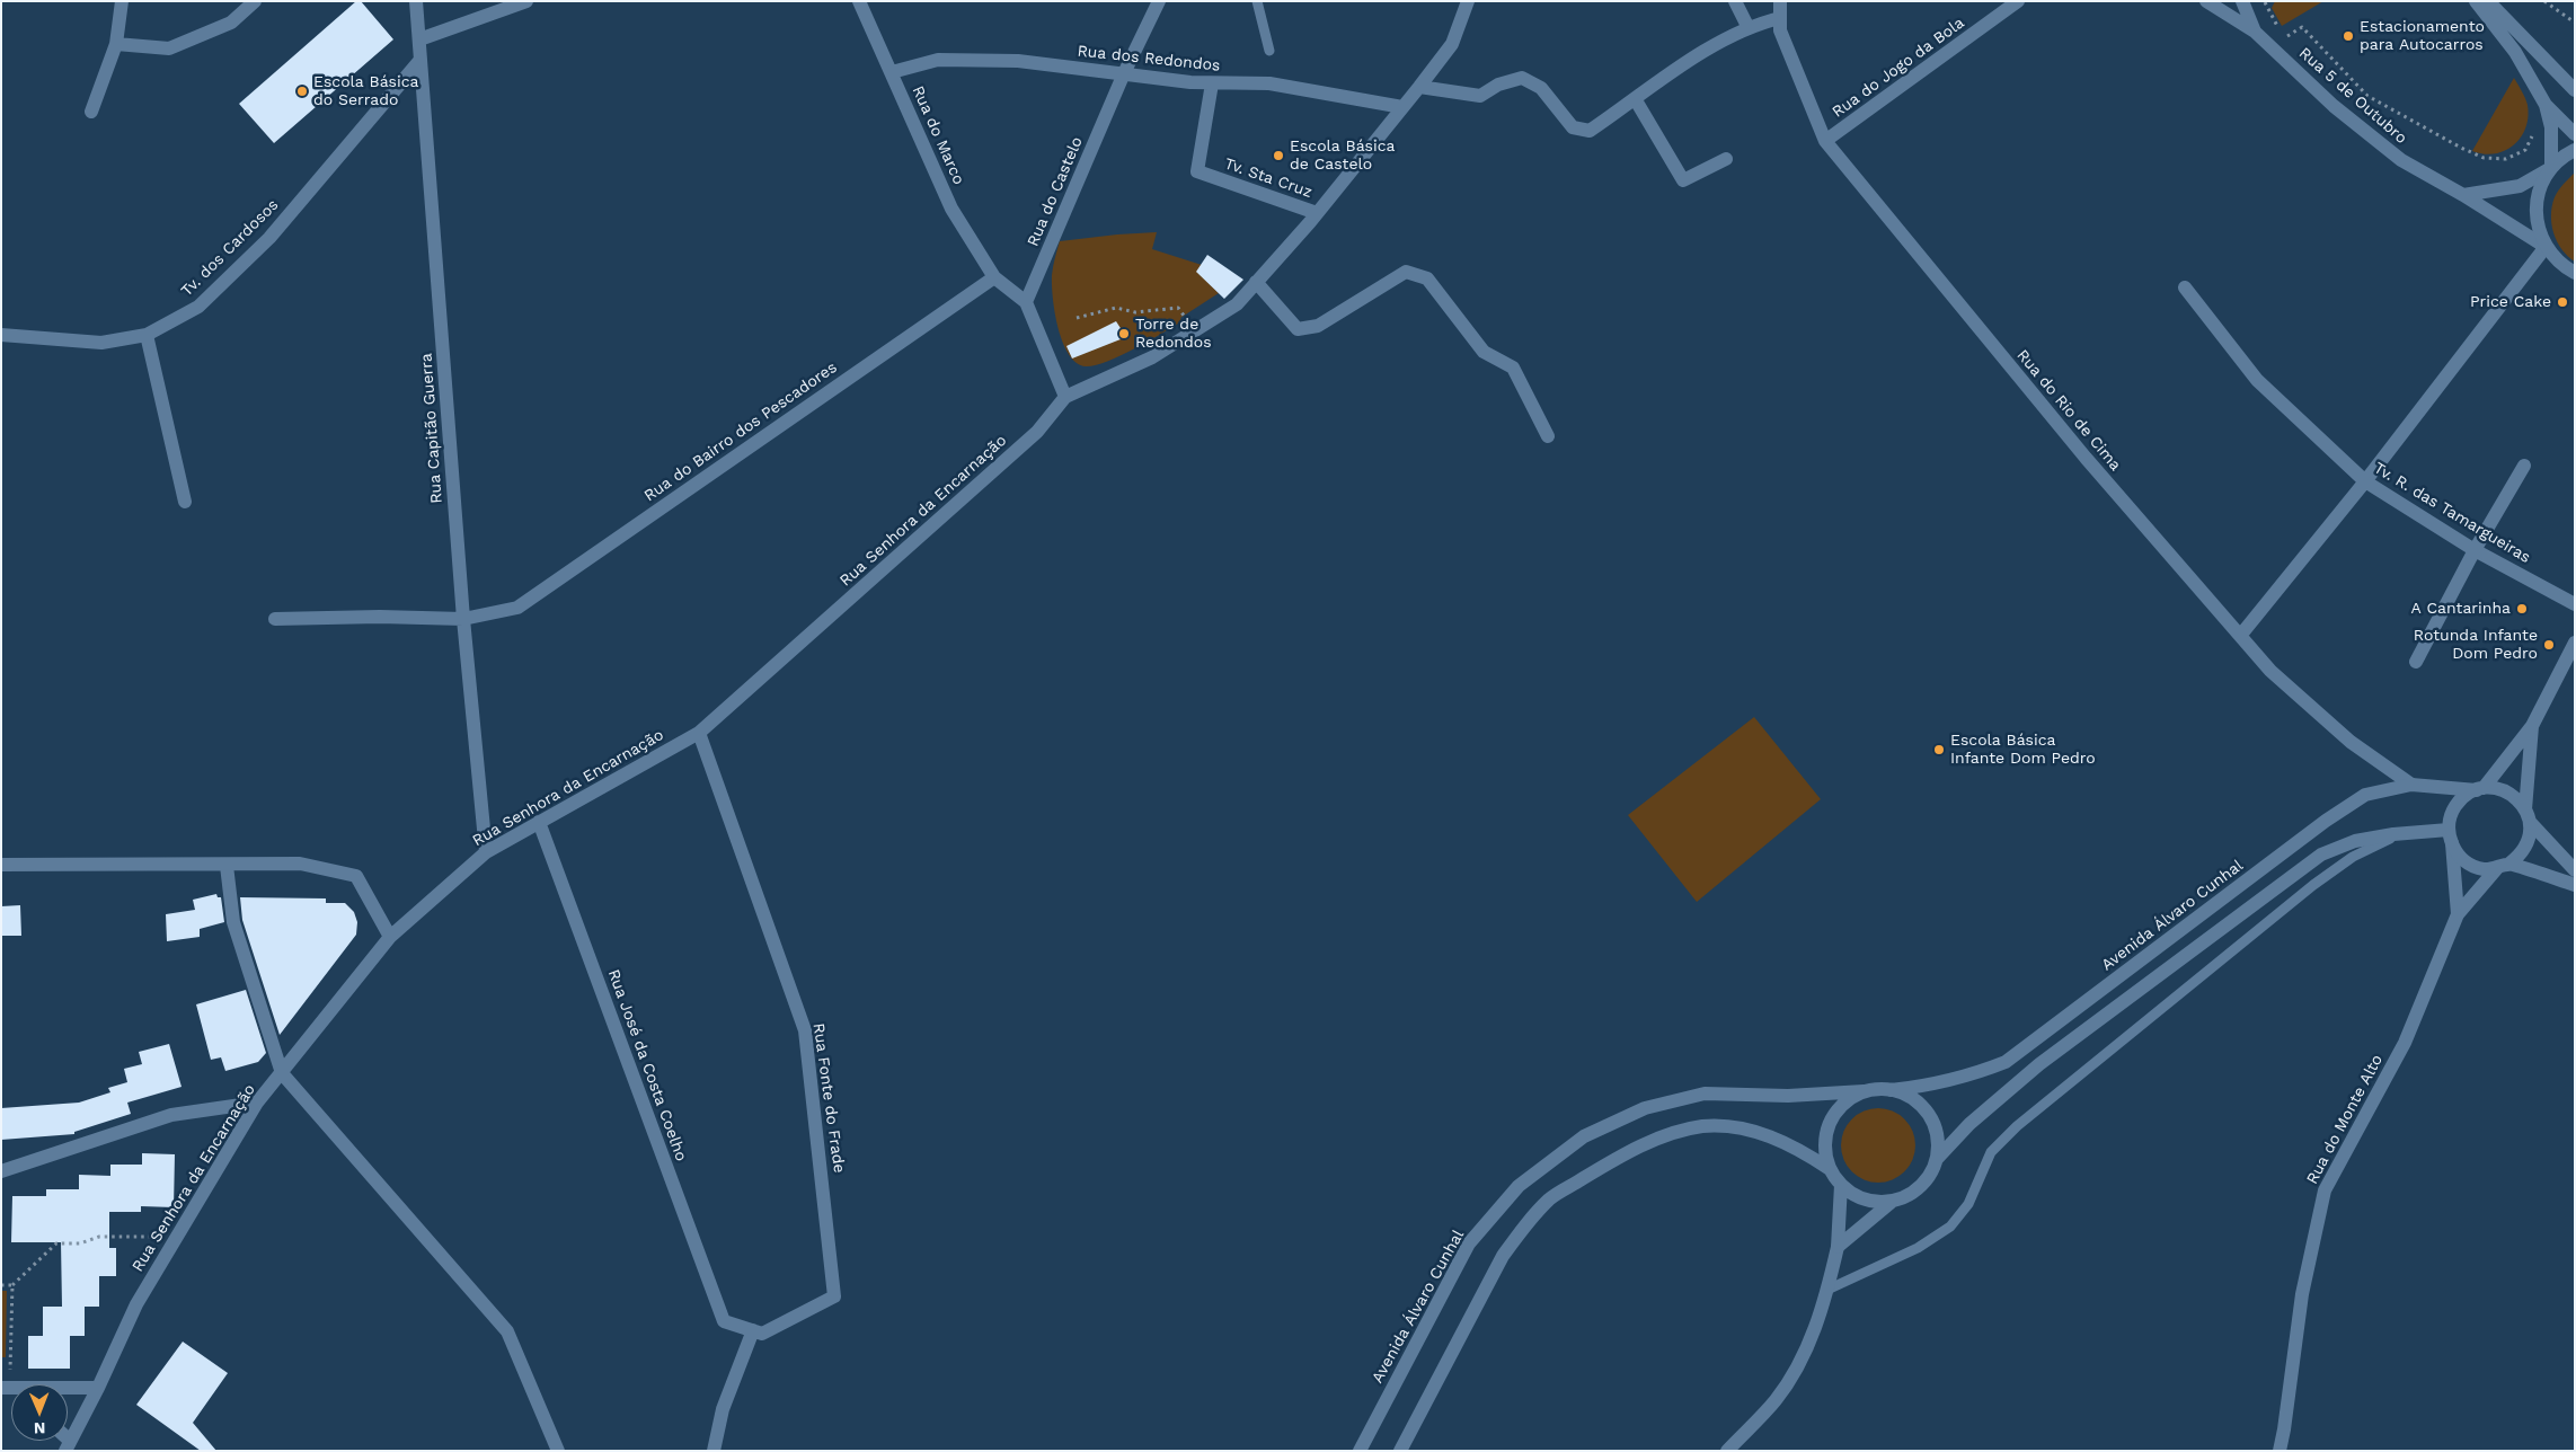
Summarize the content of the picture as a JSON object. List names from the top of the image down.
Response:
{
  "streets": {
    "street": [
      "Rua dos Redondos",
      "Rua do Jogo da Bola",
      "Rua 5 de Outubro",
      "Rua do Marco",
      "Tv. Sta Cruz",
      "Rua do Castelo",
      "Tv. dos Cardosos",
      "Rua do Rio de Cima",
      "Rua Capitão Guerra",
      "Rua do Bairro dos Pescadores",
      "Rua Senhora da Encarnação",
      "Tv. R. das Tamargueiras",
      "Avenida Álvaro Cunhal",
      "Rua José da Costa Coelho",
      "Rua Fonte do Frade",
      "Rua do Monte Alto"
    ]
  },
  "crossings": [
    ["Rua dos Redondos", "Rua do Marco"],
    ["Rua dos Redondos", "Tv. Sta Cruz"],
    ["Rua dos Redondos", "Rua do Castelo"],
    ["Rua do Jogo da Bola", "Rua do Rio de Cima"],
    ["Rua do Marco", "Rua do Bairro dos Pescadores"],
    ["Tv. dos Cardosos", "Rua Capitão Guerra"],
    ["Rua do Rio de Cima", "Avenida Álvaro Cunhal"],
    ["Rua Capitão Guerra", "Rua do Bairro dos Pescadores"],
    ["Rua Capitão Guerra", "Rua Senhora da Encarnação"],
    ["Rua Senhora da Encarnação", "Rua José da Costa Coelho"],
    ["Rua Senhora da Encarnação", "Rua Fonte do Frade"],
    ["Rua José da Costa Coelho", "Rua Fonte do Frade"]
  ],
  "places": [
    "Estacionamento para Autocarros",
    "Escola Básica do Serrado",
    "Escola Básica de Castelo",
    "Price Cake",
    "Torre de Redondos",
    "A Cantarinha",
    "Rotunda Infante Dom Pedro",
    "Escola Básica Infante Dom Pedro"
  ],
  "north": "bottom"
}
